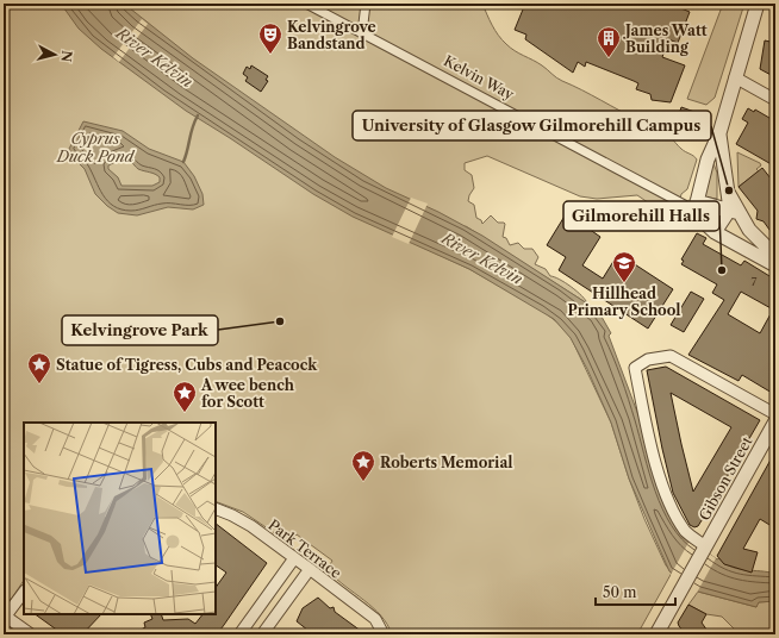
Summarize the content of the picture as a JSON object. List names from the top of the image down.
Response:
{
  "streets": {
    "street": ["Kelvin Way", "Gibson Street", "Park Terrace"]
  },
  "water": ["River Kelvin", "Cyprus Duck Pond"],
  "places": {
    "theatre": ["Kelvingrove Bandstand"],
    "building": ["James Watt Building"],
    "other": ["University of Glasgow Gilmorehill Campus", "Gilmorehill Halls", "Kelvingrove Park"],
    "school or university": ["Hillhead Primary School"],
    "place": ["Statue of Tigress, Cubs and Peacock", "A wee bench for Scott", "Roberts Memorial"]
  },
  "house_numbers": ["7"],
  "scale_bar": "50 m",
  "north": "right"
}
